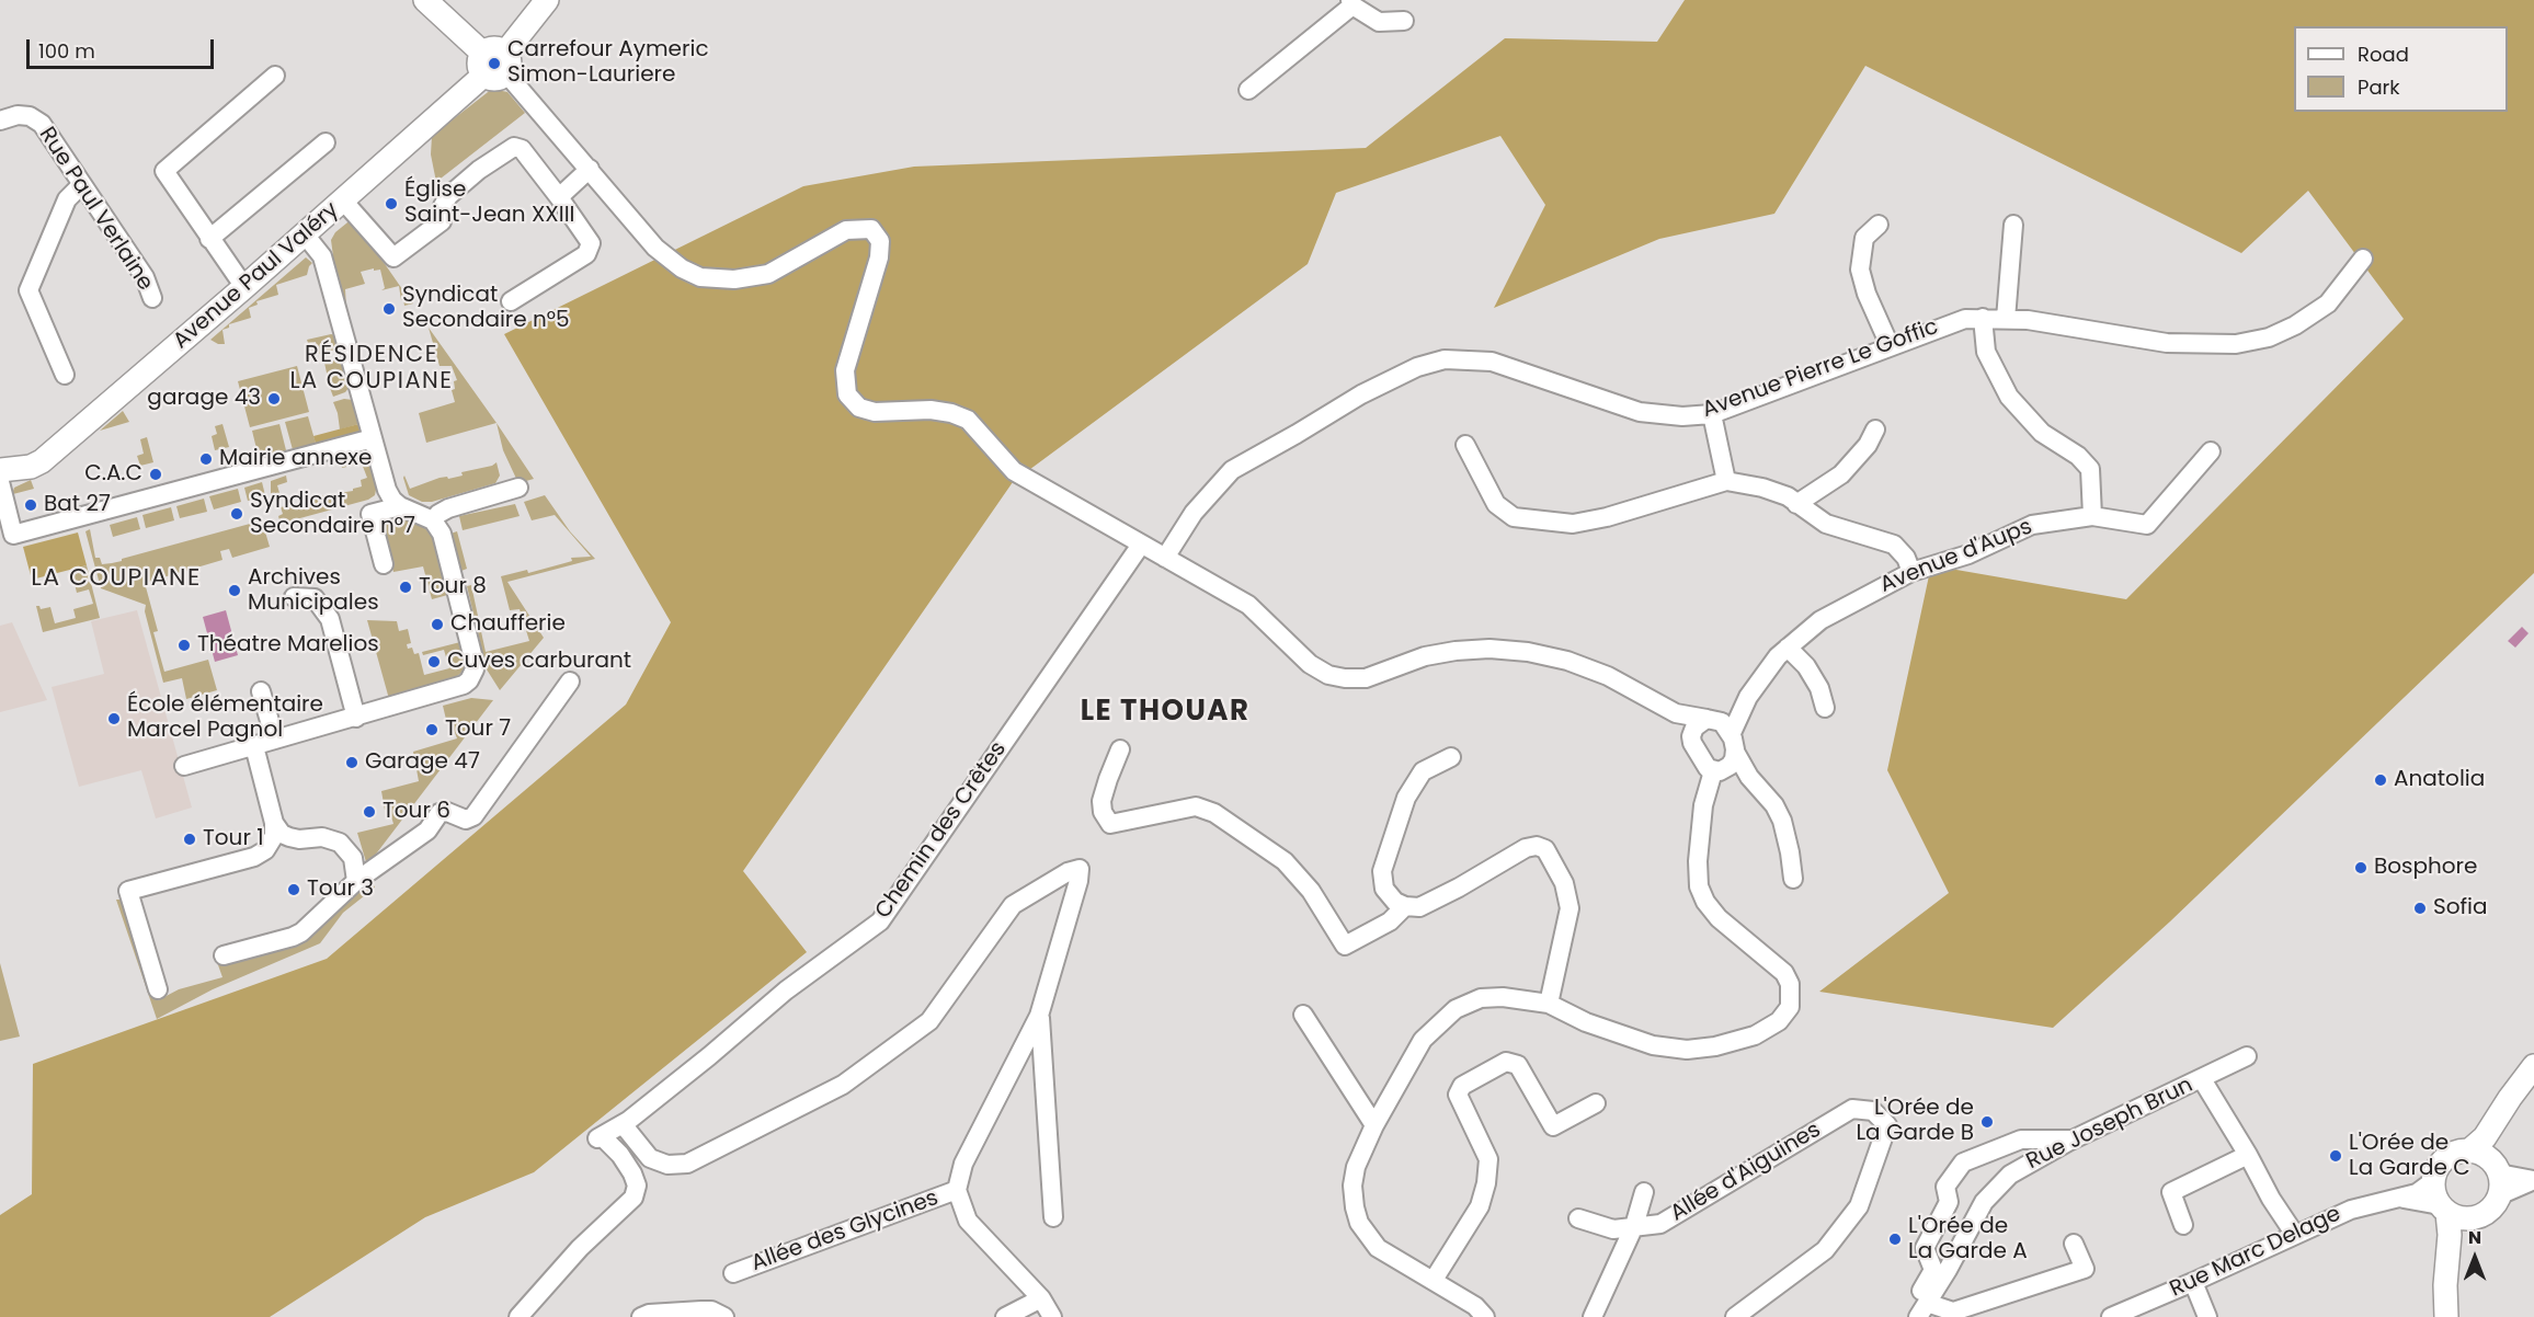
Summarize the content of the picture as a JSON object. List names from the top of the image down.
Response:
{
  "streets": {
    "main road": ["Avenue Paul Valéry"],
    "street": [
      "Rue Paul Verlaine",
      "Avenue Pierre Le Goffic",
      "Avenue d'Aups",
      "Chemin des Crêtes",
      "Rue Joseph Brun",
      "Allée d'Aiguines",
      "Allée des Glycines",
      "Rue Marc Delage"
    ]
  },
  "crossings": [
    ["Rue Joseph Brun", "Rue Marc Delage"]
  ],
  "districts": ["RÉSIDENCE LA COUPIANE", "LA COUPIANE", "LE THOUAR"],
  "places": [
    "Carrefour Aymeric Simon-Lauriere",
    "Église Saint-Jean XXIII",
    "Syndicat Secondaire n°5",
    "garage 43",
    "Mairie annexe",
    "C.A.C",
    "Bat 27",
    "Syndicat Secondaire n°7",
    "Tour 8",
    "Archives Municipales",
    "Chaufferie",
    "Théatre Marelios",
    "Cuves carburant",
    "École élémentaire Marcel Pagnol",
    "Tour 7",
    "Garage 47",
    "Anatolia",
    "Tour 6",
    "Tour 1",
    "Bosphore",
    "Tour 3",
    "Sofia",
    "L'Orée de La Garde B",
    "L'Orée de La Garde C",
    "L'Orée de La Garde A"
  ],
  "legend": ["Road", "Park"],
  "scale_bar": "100 m",
  "north": "top"
}
